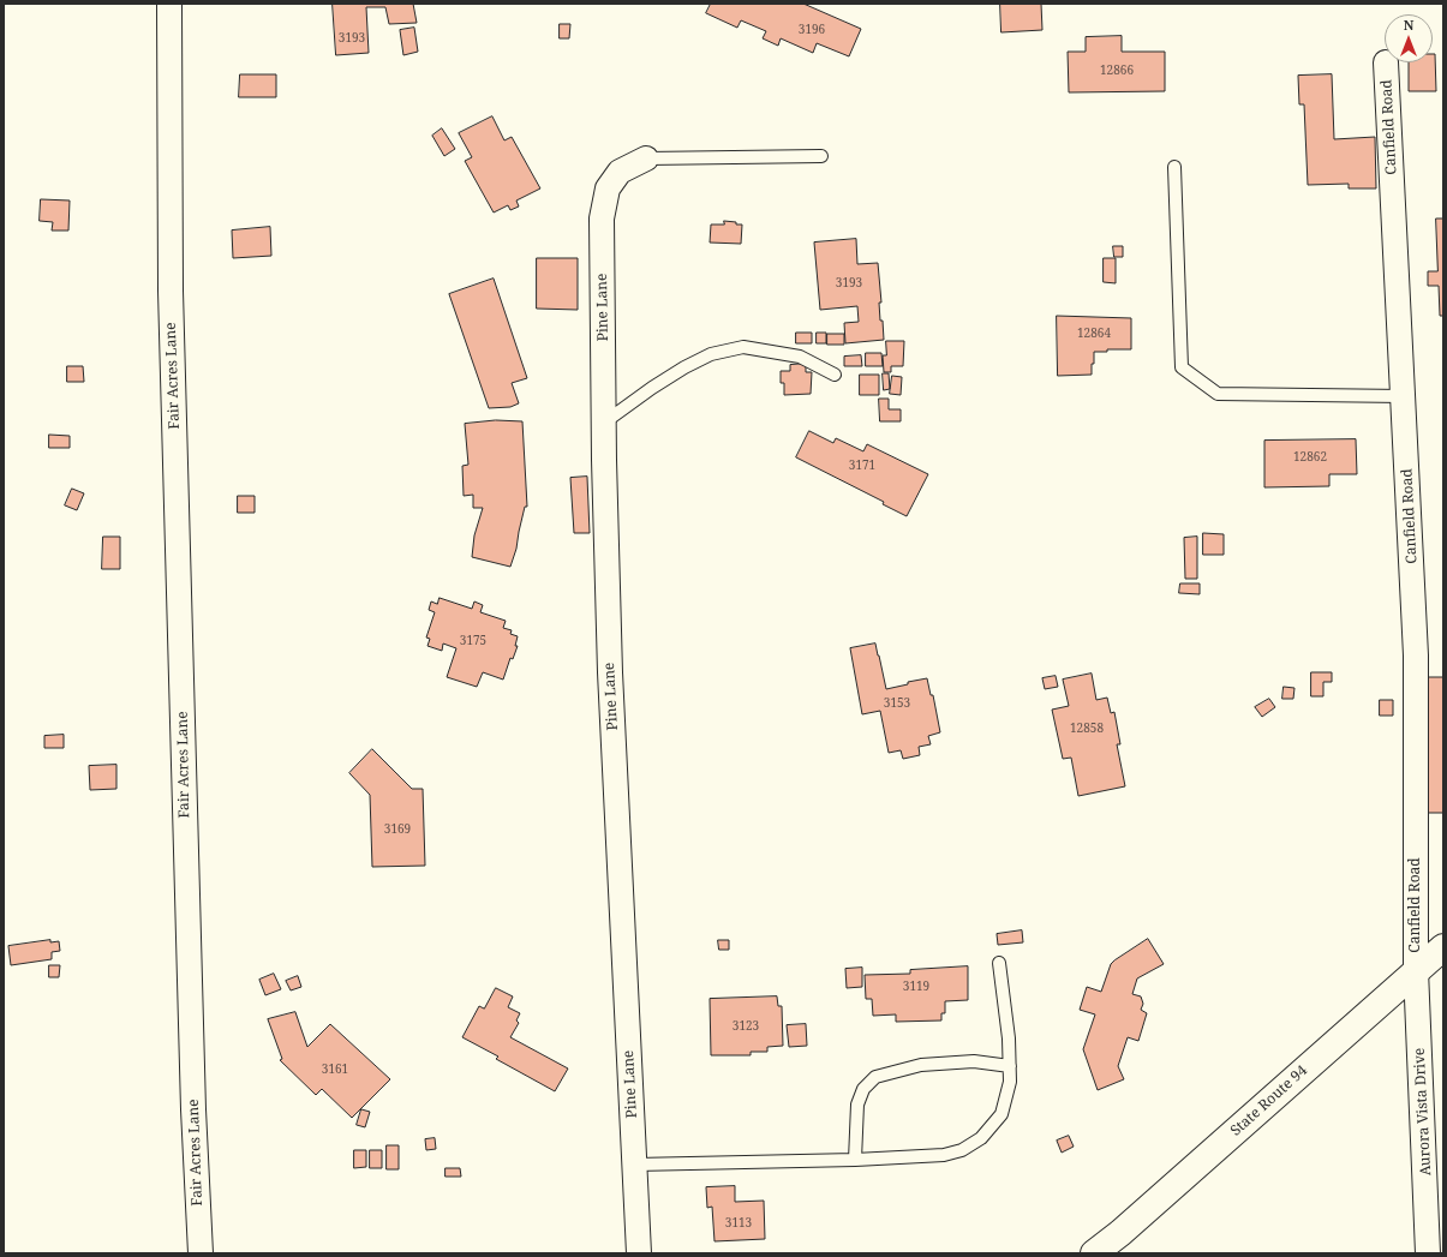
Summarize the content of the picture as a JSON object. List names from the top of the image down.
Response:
{
  "streets": {
    "highway": ["State Route 94"],
    "street": [
      "Canfield Road",
      "Pine Lane",
      "Fair Acres Lane",
      "Aurora Vista Drive"
    ]
  },
  "crossings": [
    ["Canfield Road", "State Route 94"],
    ["Canfield Road", "Aurora Vista Drive"],
    ["State Route 94", "Aurora Vista Drive"]
  ],
  "house_numbers": [
    "3196",
    "3193",
    "12866",
    "3193",
    "12864",
    "12862",
    "3171",
    "3175",
    "3153",
    "12858",
    "3169",
    "3119",
    "3123",
    "3161",
    "3113"
  ],
  "north": "top"
}
